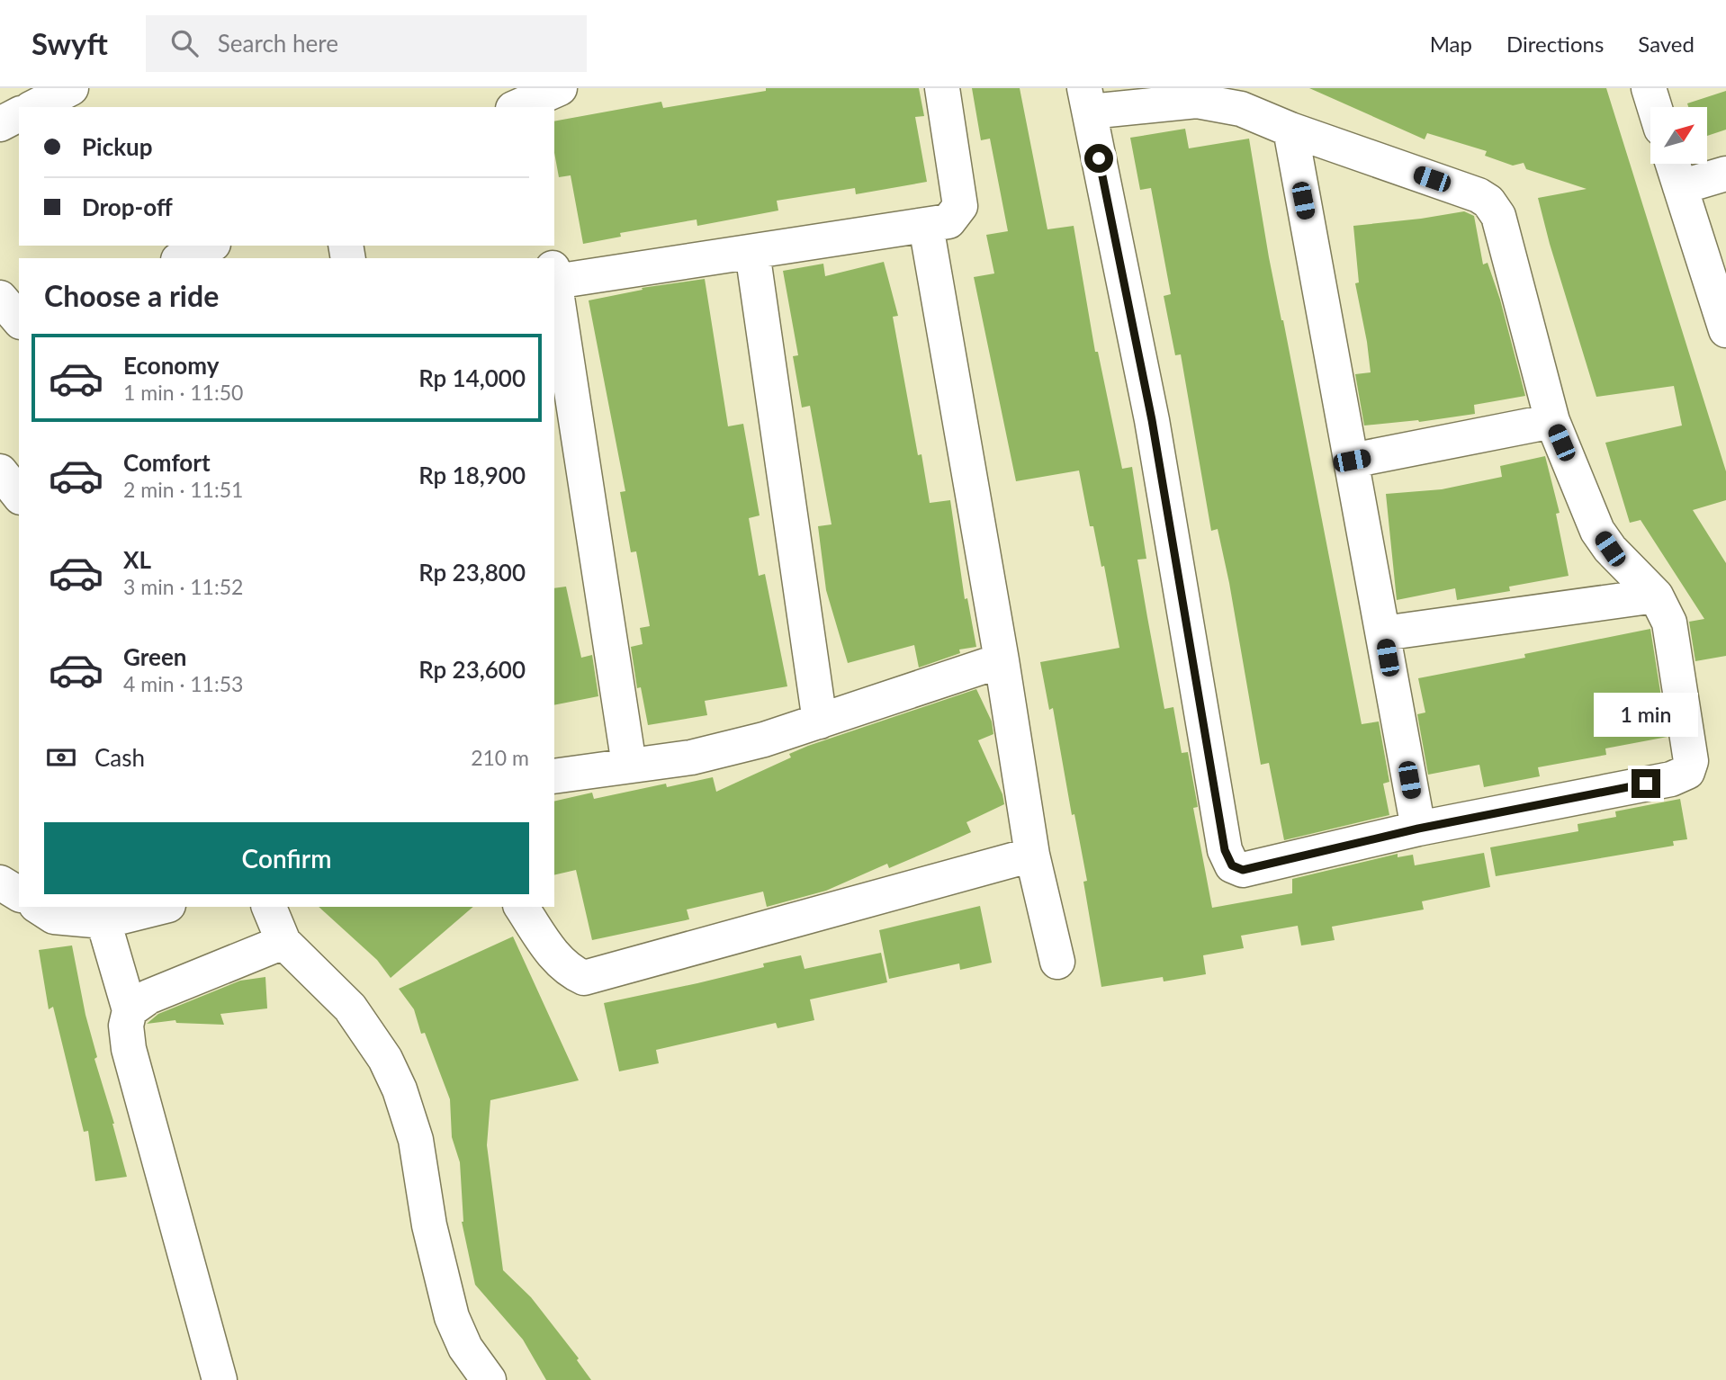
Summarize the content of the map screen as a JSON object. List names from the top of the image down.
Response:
{
  "north": "top right",
  "page": {
    "header": "Swyft",
    "search": "Search here",
    "nav": ["Map", "Directions", "Saved"],
    "banner": ["Pickup", "Drop-off"],
    "heading": "Choose a ride",
    "list": [
      {
        "name": "Economy",
        "note": "1 min · 11:50",
        "value": "Rp 14,000"
      },
      {
        "name": "Comfort",
        "note": "2 min · 11:51",
        "value": "Rp 18,900"
      },
      {
        "name": "XL",
        "note": "3 min · 11:52",
        "value": "Rp 23,800"
      },
      {
        "name": "Green",
        "note": "4 min · 11:53",
        "value": "Rp 23,600"
      }
    ],
    "bubble": "1 min",
    "pay": ["Cash", "210 m"],
    "buttons": "Confirm"
  }
}
